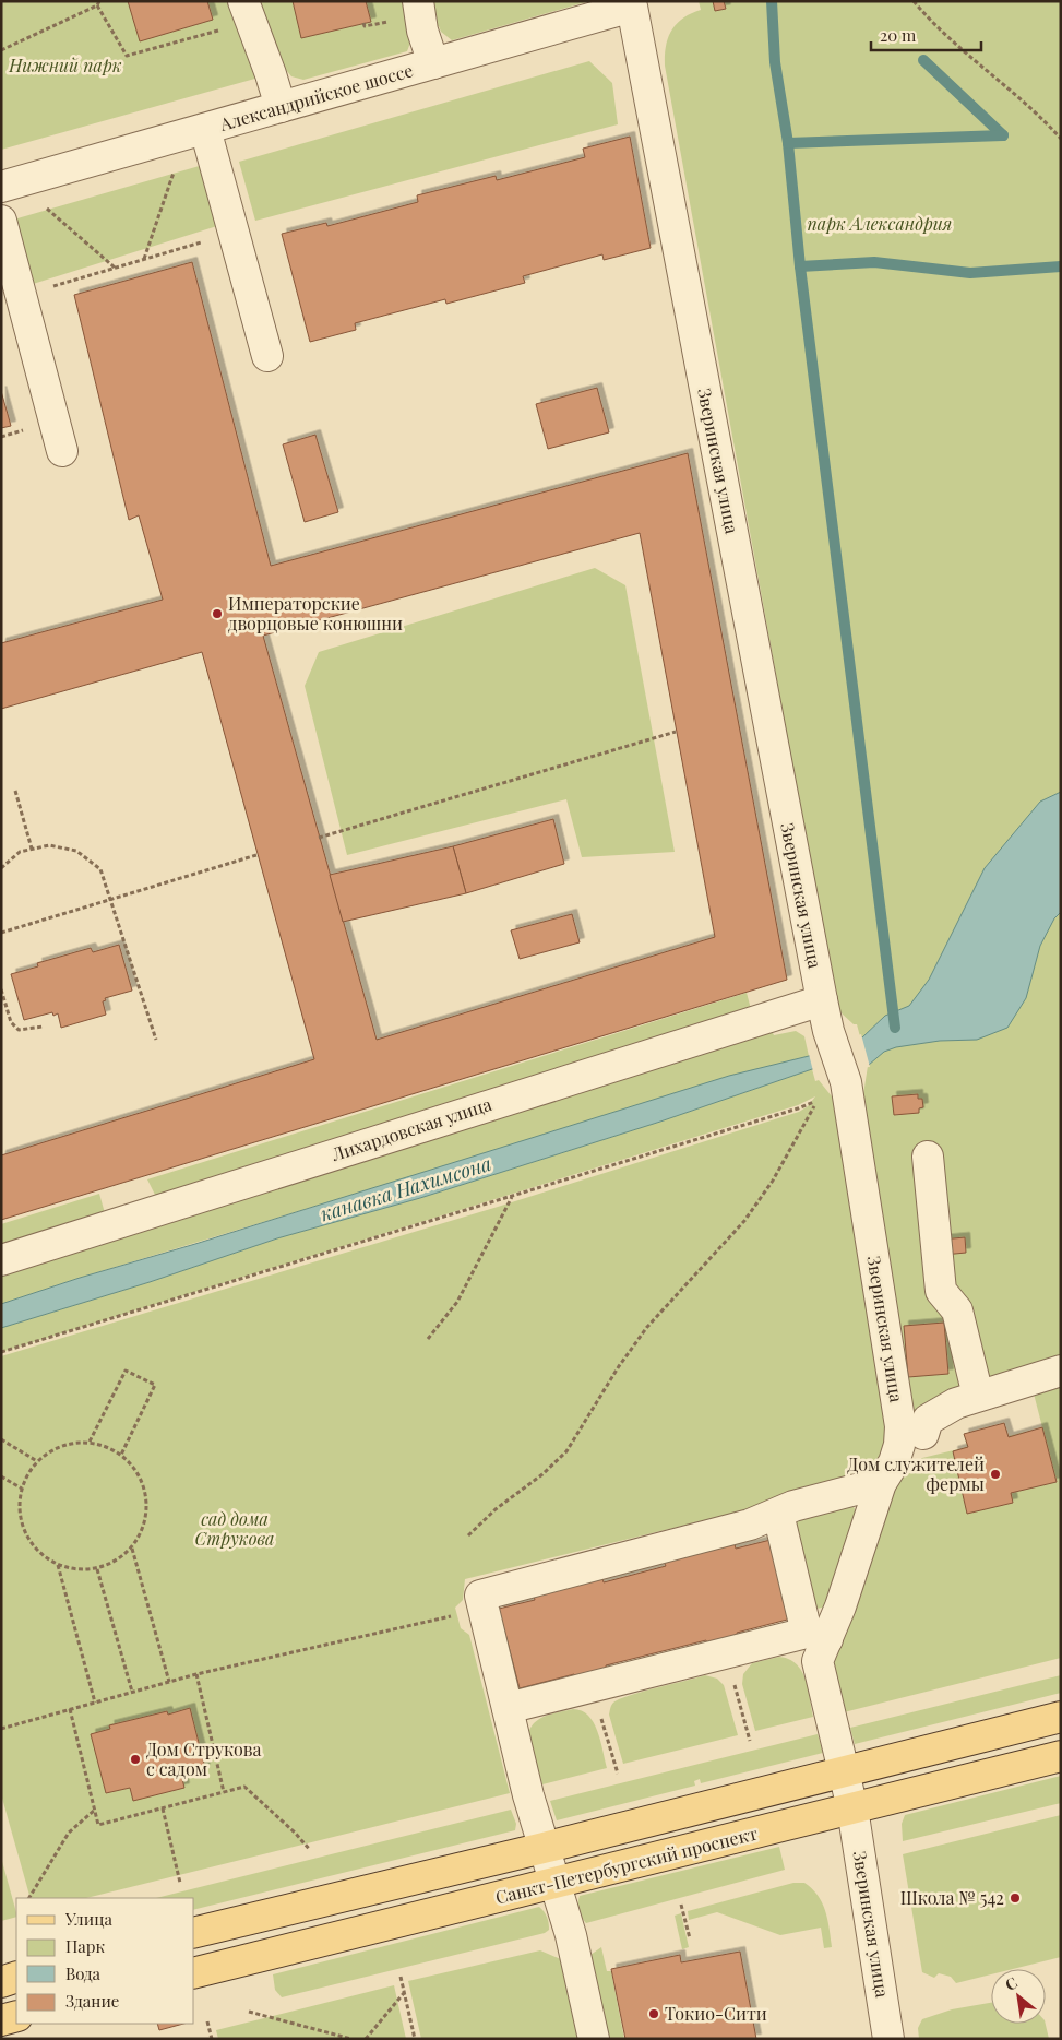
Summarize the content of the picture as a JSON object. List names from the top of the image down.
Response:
{
  "streets": {
    "main road": ["Санкт-Петербургский проспект"],
    "street": ["Александрийское шоссе", "Зверинская улица", "Лихардовская улица"]
  },
  "crossings": [
    ["Александрийское шоссе", "Зверинская улица"],
    ["Зверинская улица", "Лихардовская улица"],
    ["Зверинская улица", "Санкт-Петербургский проспект"]
  ],
  "water": ["канавка Нахимсона"],
  "parks": ["Нижний парк", "парк Александрия", "сад дома Струкова"],
  "places": [
    "Императорские дворцовые конюшни",
    "Дом служителей фермы",
    "Дом Струкова с садом",
    "Школа № 542",
    "Токио-Сити"
  ],
  "legend": [
    "Улица",
    "Парк",
    "Вода",
    "Здание"
  ],
  "scale_bar": "20 m",
  "north": "top left"
}
